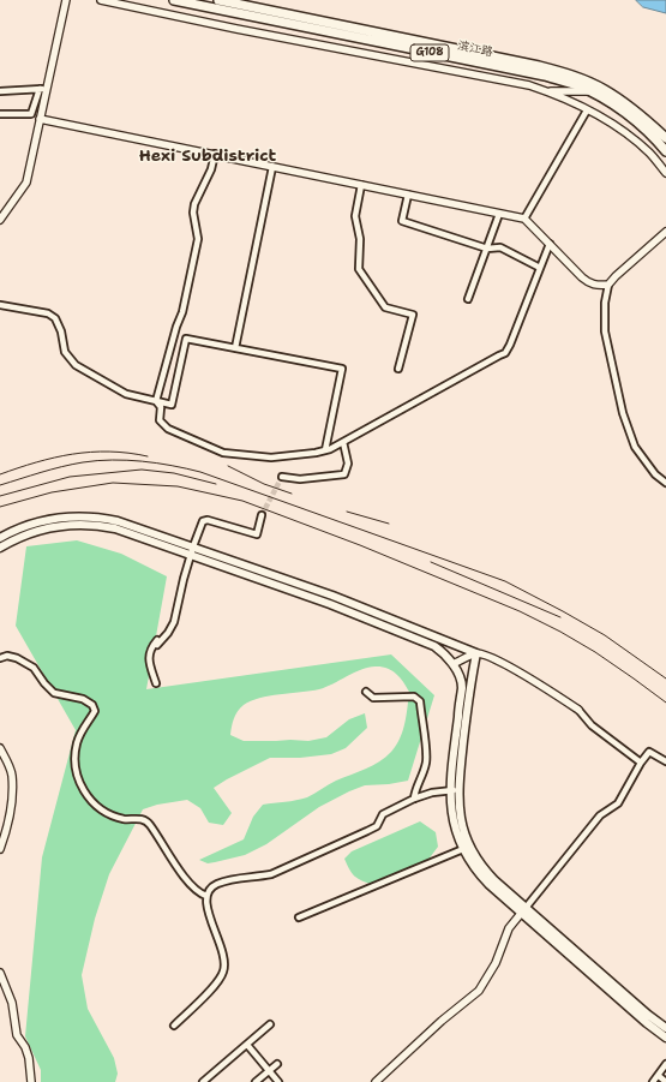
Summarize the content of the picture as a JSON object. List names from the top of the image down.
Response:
{
  "streets": {
    "highway": ["滨江路", "G108"]
  },
  "districts": ["Hexi Subdistrict"]
}
